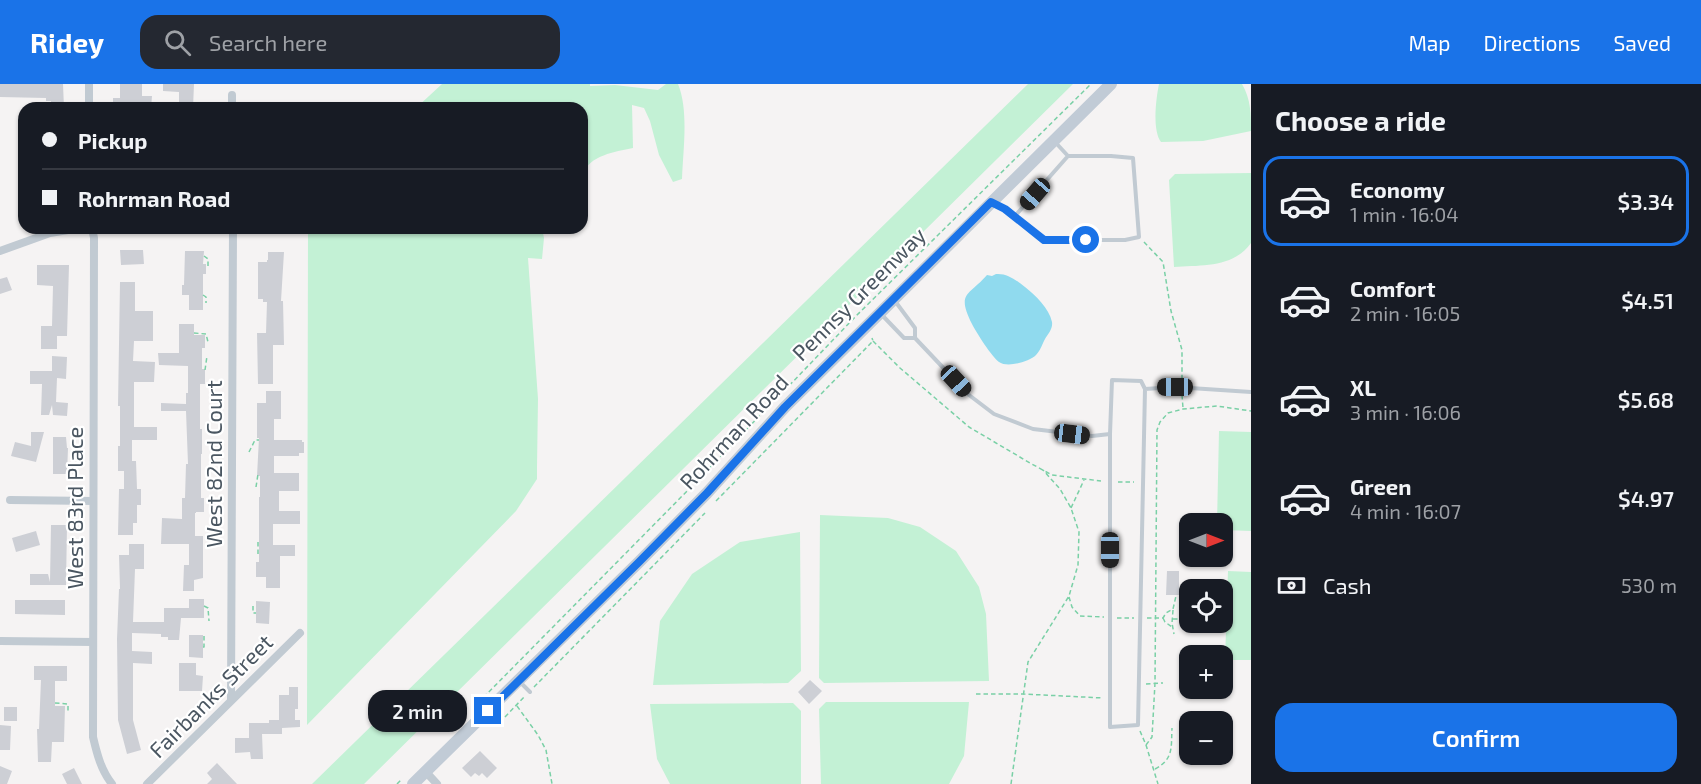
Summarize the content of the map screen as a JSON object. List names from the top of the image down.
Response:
{
  "streets": {
    "street": [
      "Rohrman Road",
      "West 82nd Court",
      "West 83rd Place",
      "Fairbanks Street"
    ],
    "path": ["Pennsy Greenway"]
  },
  "crossings": [
    ["West 82nd Court", "Fairbanks Street"]
  ],
  "north": "right",
  "page": {
    "header": "Ridey",
    "search": "Search here",
    "nav": ["Map", "Directions", "Saved"],
    "heading": "Choose a ride",
    "banner": ["Pickup", "Rohrman Road"],
    "list": [
      {
        "name": "Economy",
        "note": "1 min · 16:04",
        "value": "$3.34"
      },
      {
        "name": "Comfort",
        "note": "2 min · 16:05",
        "value": "$4.51"
      },
      {
        "name": "XL",
        "note": "3 min · 16:06",
        "value": "$5.68"
      },
      {
        "name": "Green",
        "note": "4 min · 16:07",
        "value": "$4.97"
      }
    ],
    "map_buttons": ["+", "−"],
    "pay": ["Cash", "530 m"],
    "bubble": "2 min",
    "buttons": "Confirm"
  }
}
